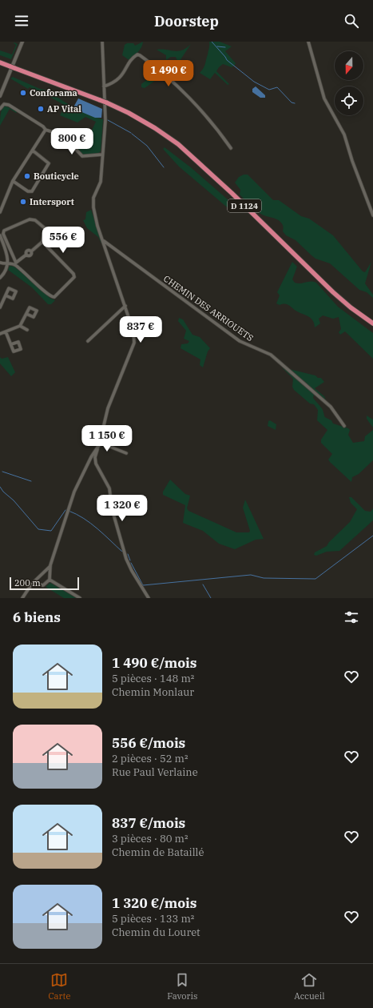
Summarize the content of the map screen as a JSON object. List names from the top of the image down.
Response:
{
  "streets": {
    "highway": ["D 1124"],
    "street": ["CHEMIN DES ARRIOUETS"]
  },
  "places": [
    "Conforama",
    "AP Vital",
    "Bouticycle",
    "Intersport"
  ],
  "scale_bar": "200 m",
  "north": "bottom",
  "page": {
    "header": "Doorstep",
    "price": [
      "1 490 €",
      "800 €",
      "556 €",
      "837 €",
      "1 150 €",
      "1 320 €"
    ],
    "scale": "200 m",
    "heading": "6 biens",
    "list": [
      {
        "name": "1 490 €/mois",
        "note": "5 pièces · 148 m² · Chemin Monlaur"
      },
      {
        "name": "556 €/mois",
        "note": "2 pièces · 52 m² · Rue Paul Verlaine"
      },
      {
        "name": "837 €/mois",
        "note": "3 pièces · 80 m² · Chemin de Bataillé"
      },
      {
        "name": "1 320 €/mois",
        "note": "5 pièces · 133 m² · Chemin du Louret"
      }
    ],
    "tabs": ["Carte", "Favoris", "Accueil"]
  }
}
